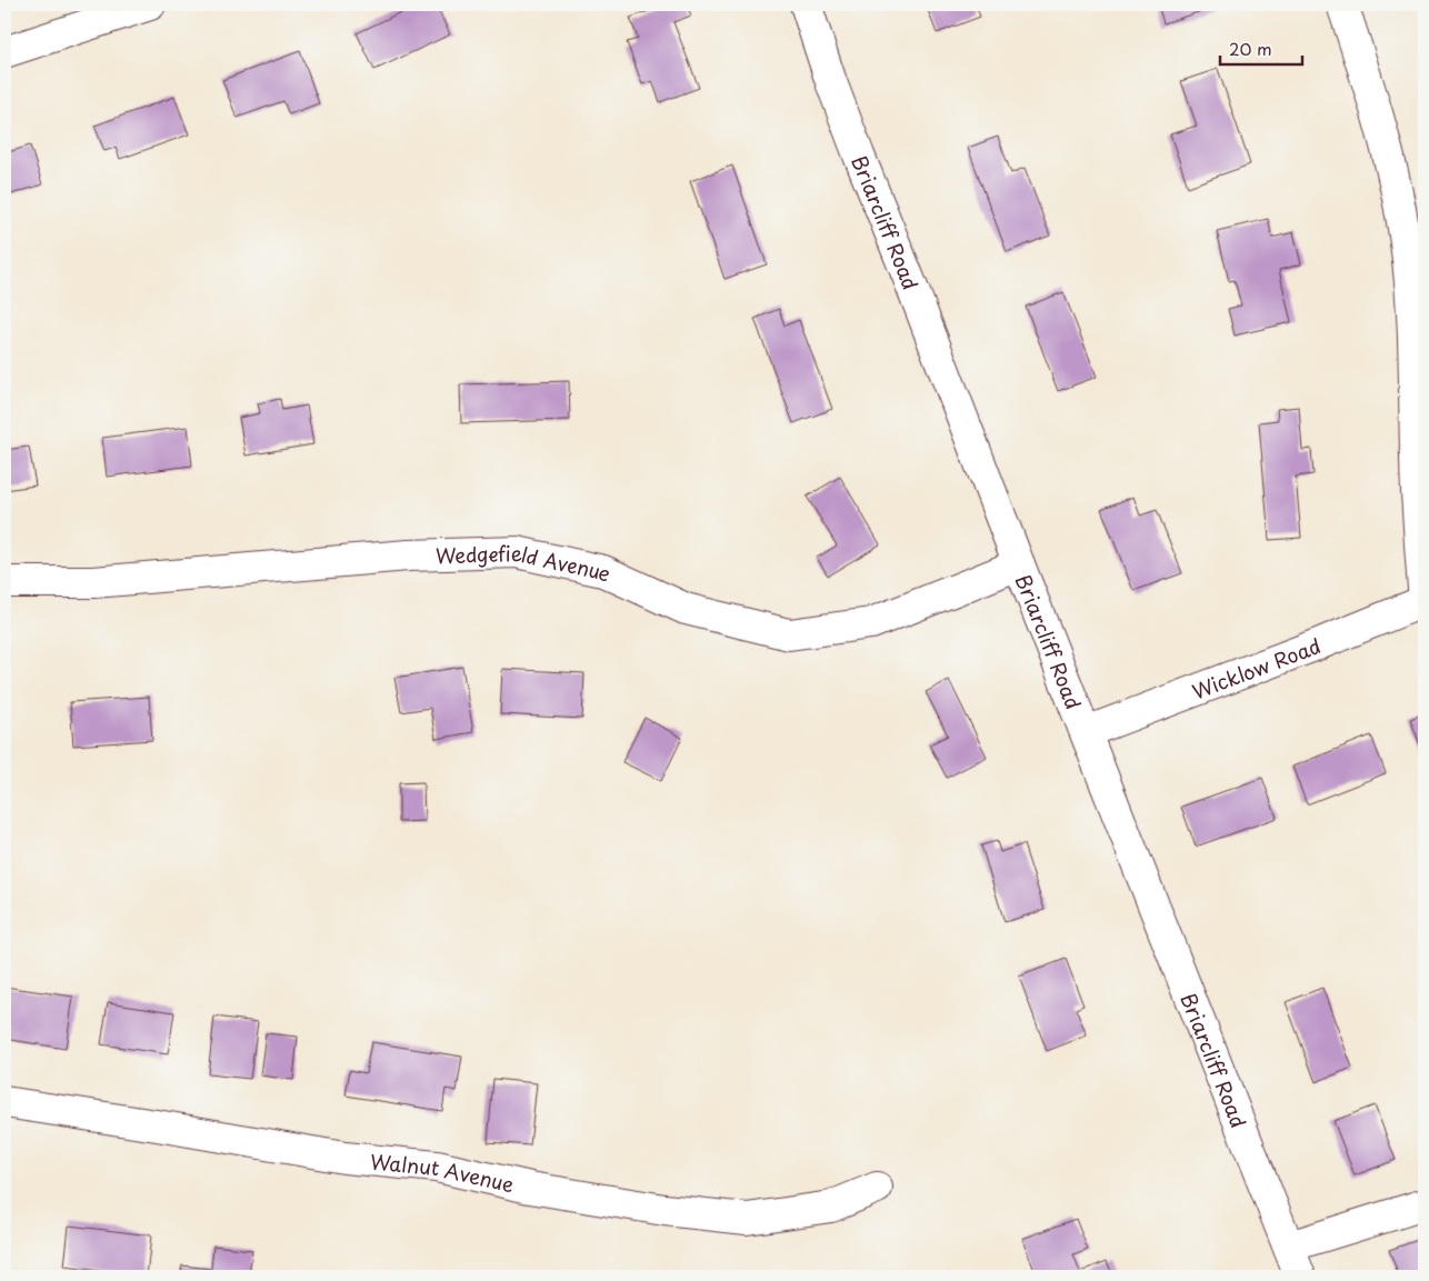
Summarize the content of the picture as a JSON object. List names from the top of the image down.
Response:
{
  "streets": {
    "street": [
      "Briarcliff Road",
      "Wedgefield Avenue",
      "Wicklow Road",
      "Walnut Avenue"
    ]
  },
  "crossings": [
    ["Briarcliff Road", "Wedgefield Avenue"],
    ["Briarcliff Road", "Wicklow Road"]
  ],
  "scale_bar": "20 m"
}
